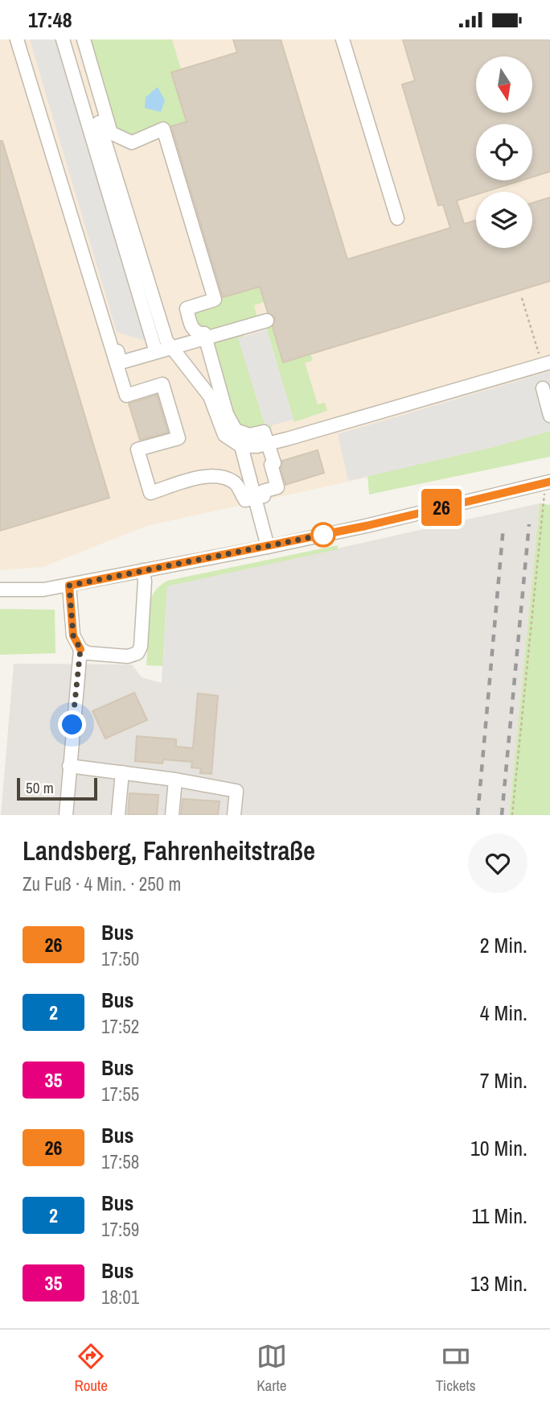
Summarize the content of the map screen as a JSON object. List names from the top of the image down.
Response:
{
  "lines": ["bus line 26"],
  "scale_bar": "50 m",
  "north": "bottom",
  "page": {
    "status": "17:48",
    "on_map": "26",
    "scale": "50 m",
    "heading": ["Landsberg, Fahrenheitstraße", "Zu Fuß · 4 Min. · 250 m"],
    "list": [
      {
        "mark": "26",
        "name": "Bus",
        "note": "17:50",
        "value": "2 Min."
      },
      {
        "mark": "2",
        "name": "Bus",
        "note": "17:52",
        "value": "4 Min."
      },
      {
        "mark": "35",
        "name": "Bus",
        "note": "17:55",
        "value": "7 Min."
      },
      {
        "mark": "26",
        "name": "Bus",
        "note": "17:58",
        "value": "10 Min."
      },
      {
        "mark": "2",
        "name": "Bus",
        "note": "17:59",
        "value": "11 Min."
      },
      {
        "mark": "35",
        "name": "Bus",
        "note": "18:01",
        "value": "13 Min."
      }
    ],
    "tabs": ["Route", "Karte", "Tickets"]
  }
}
